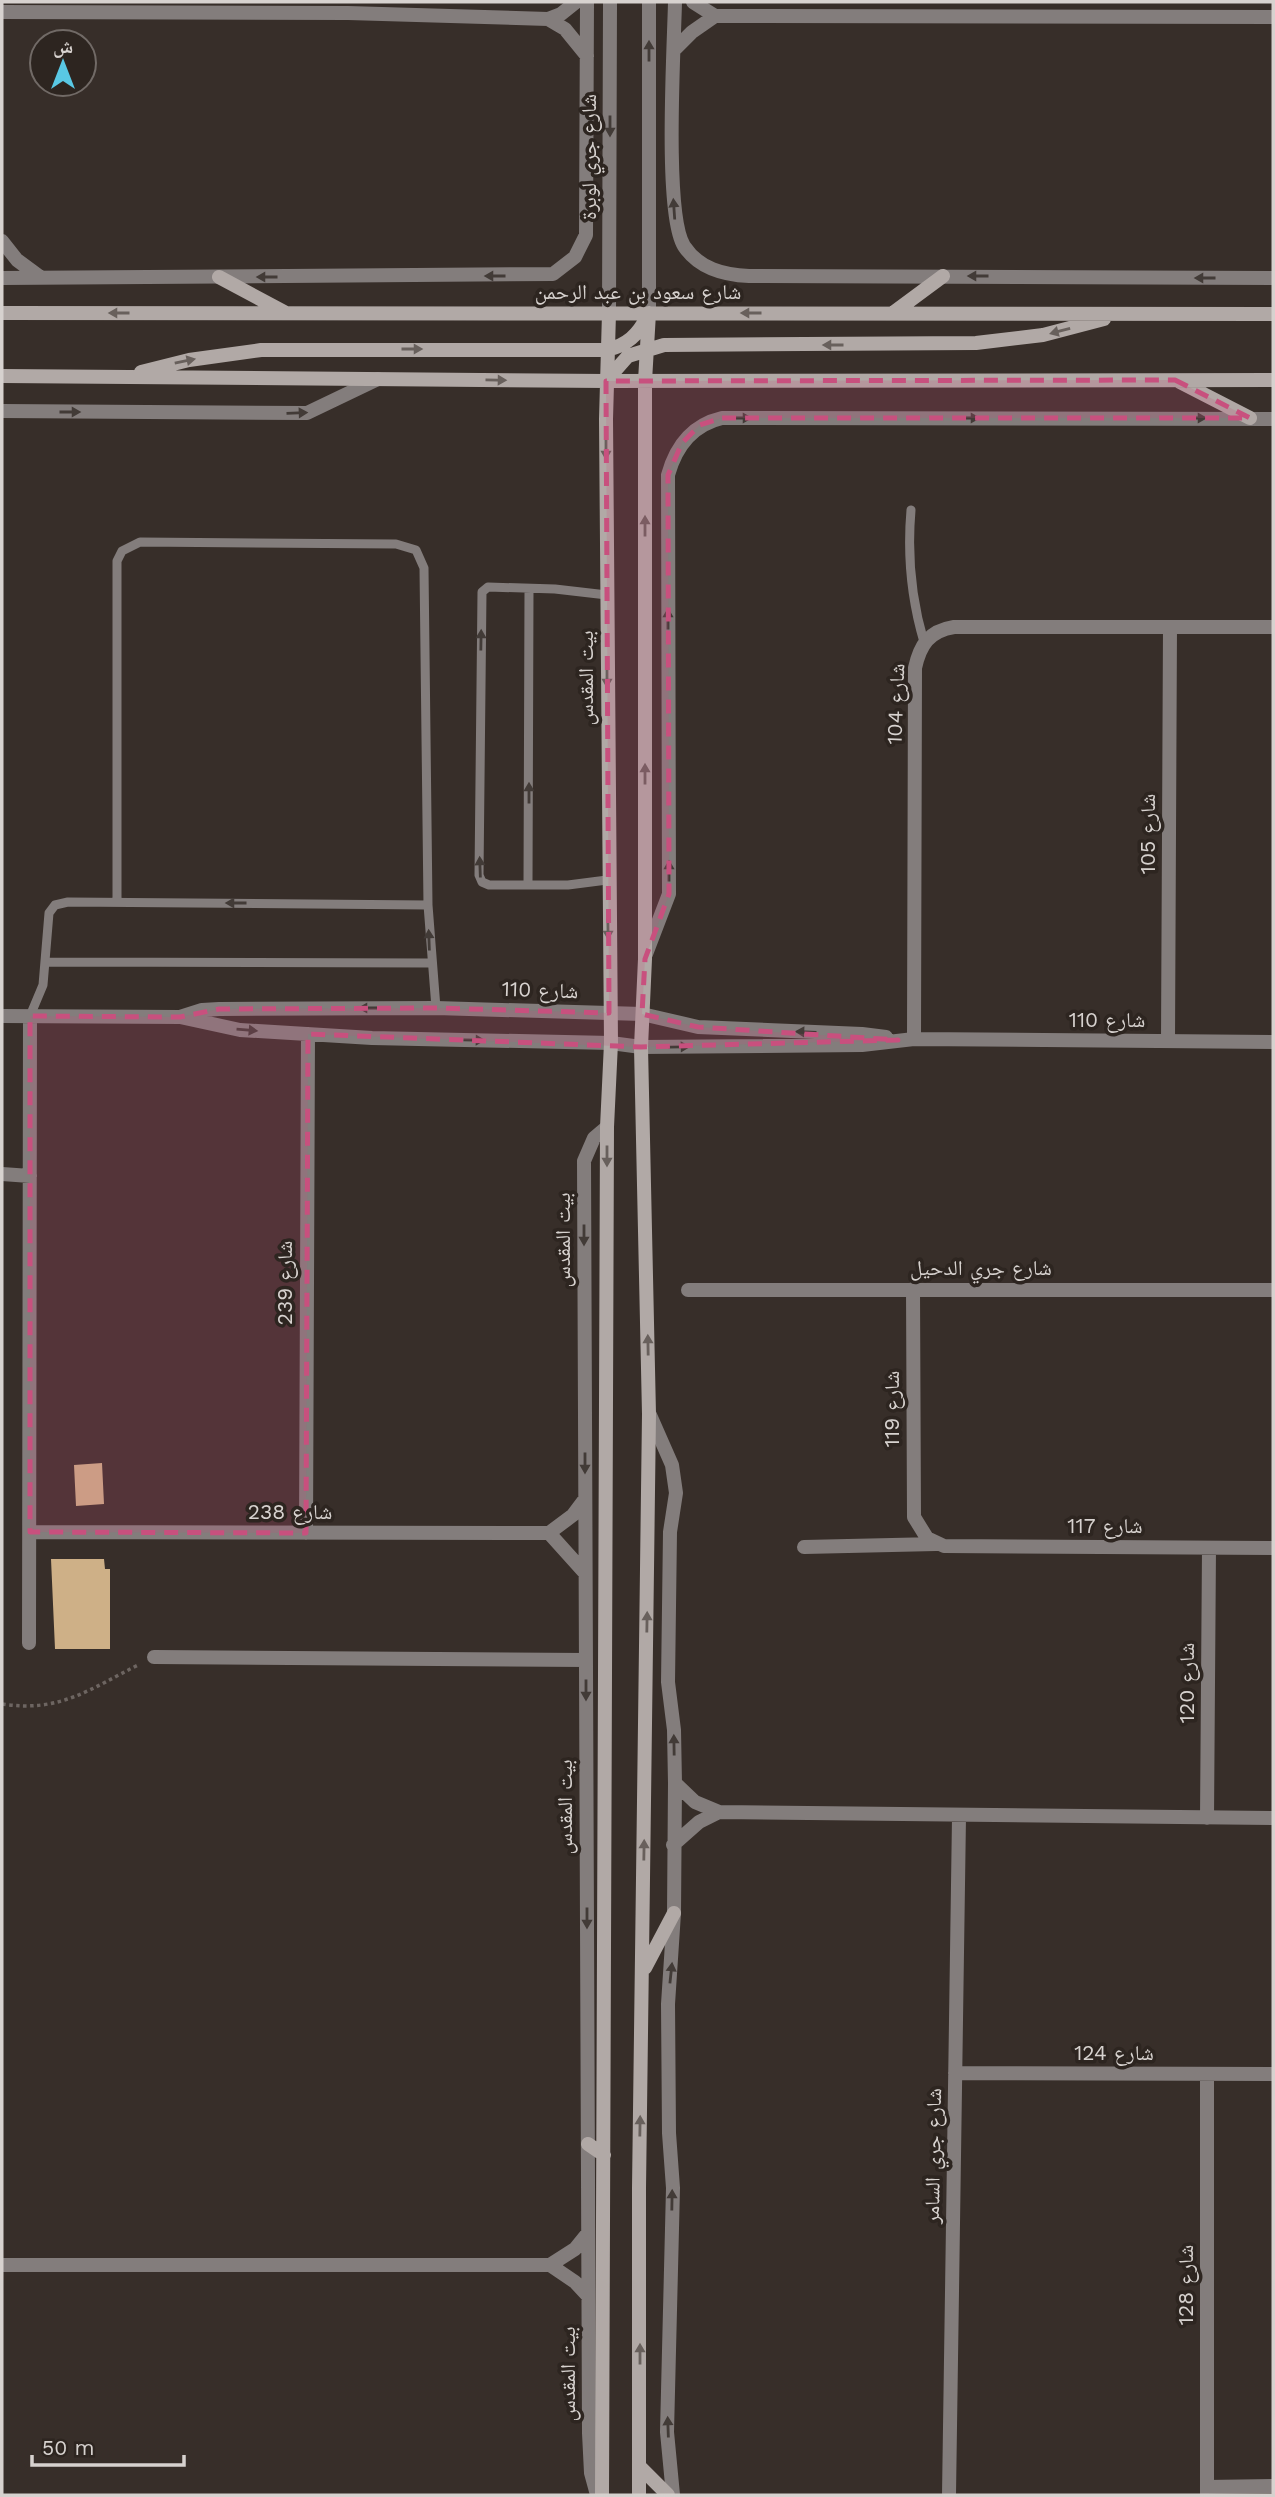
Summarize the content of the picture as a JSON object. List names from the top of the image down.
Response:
{
  "streets": {
    "street": [
      "شارع جري لوبرة",
      "شارع سعود بن عبد الرحمن",
      "بيت المقدس",
      "شارع 104",
      "شارع 105",
      "شارع 110",
      "شارع جري الدحيل",
      "شارع 239",
      "شارع 119",
      "شارع 238",
      "شارع 117",
      "شارع 120",
      "شارع 124",
      "شارع جري السامر",
      "شارع 128"
    ]
  },
  "crossings": [
    ["شارع جري لوبرة", "شارع سعود بن عبد الرحمن"],
    ["شارع جري لوبرة", "بيت المقدس"],
    ["شارع سعود بن عبد الرحمن", "بيت المقدس"],
    ["بيت المقدس", "شارع 110"],
    ["شارع 104", "شارع 105"],
    ["شارع 104", "شارع 110"],
    ["شارع 105", "شارع 110"],
    ["شارع 110", "شارع 239"],
    ["شارع جري الدحيل", "شارع 119"],
    ["شارع 239", "شارع 238"],
    ["شارع 119", "شارع 117"],
    ["شارع 117", "شارع 120"],
    ["شارع 124", "شارع جري السامر"],
    ["شارع 124", "شارع 128"]
  ],
  "scale_bar": "50 m",
  "north": "top"
}
